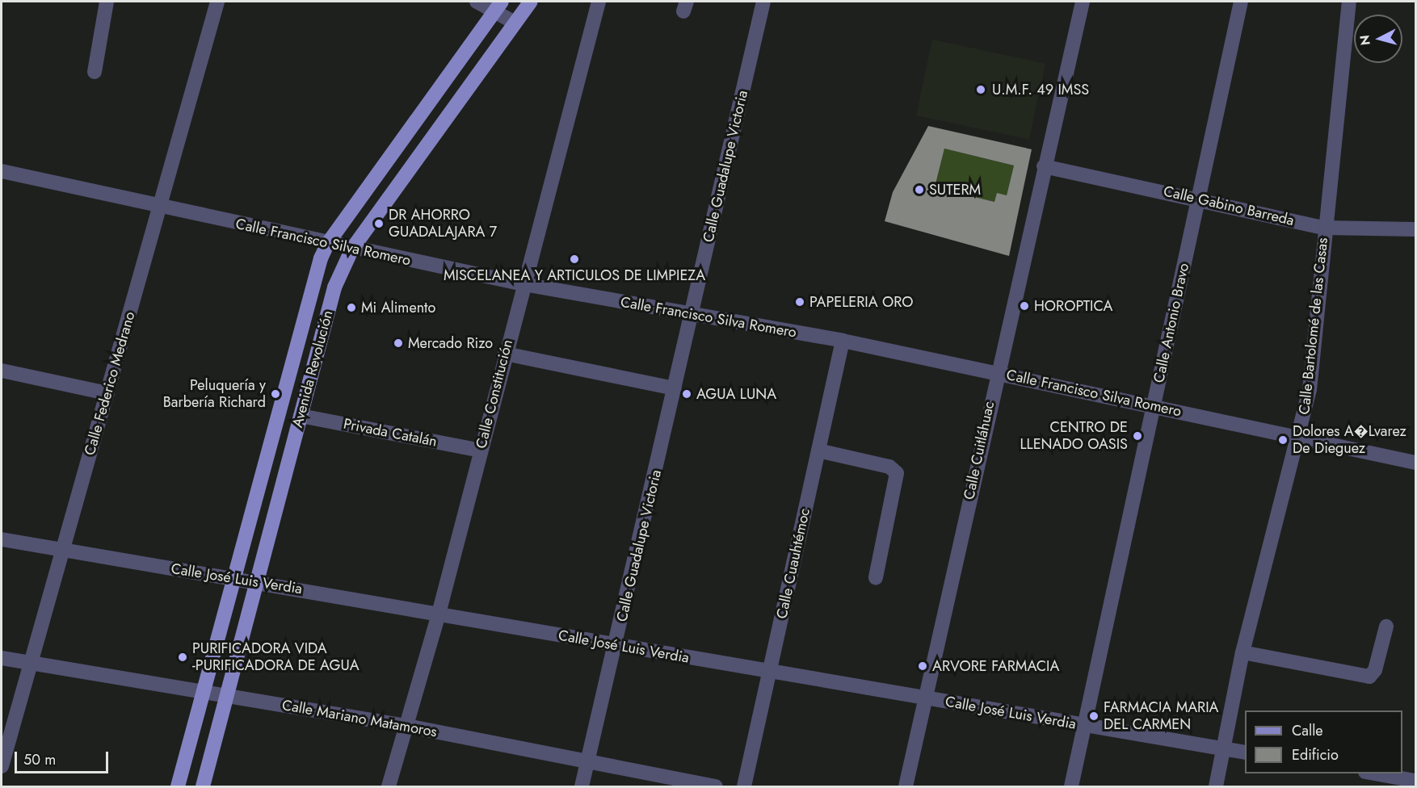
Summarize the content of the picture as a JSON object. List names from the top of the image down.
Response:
{
  "streets": {
    "main road": ["Avenida Revolución"],
    "street": [
      "Calle Guadalupe Victoria",
      "Calle Gabino Barreda",
      "Calle Francisco Silva Romero",
      "Calle Antonio Bravo",
      "Calle Bartolomé de las Casas",
      "Calle Federico Medrano",
      "Calle Constitución",
      "Privada Catalán",
      "Calle Cuitláhuac",
      "Calle Cuauhtémoc",
      "Calle José Luis Verdia",
      "Calle Mariano Matamoros"
    ]
  },
  "crossings": [
    ["Calle Guadalupe Victoria", "Calle Francisco Silva Romero"],
    ["Calle Guadalupe Victoria", "Calle José Luis Verdia"],
    ["Calle Guadalupe Victoria", "Calle Mariano Matamoros"],
    ["Calle Gabino Barreda", "Calle Antonio Bravo"],
    ["Calle Gabino Barreda", "Calle Bartolomé de las Casas"],
    ["Calle Gabino Barreda", "Calle Cuitláhuac"],
    ["Calle Francisco Silva Romero", "Calle Antonio Bravo"],
    ["Calle Francisco Silva Romero", "Calle Bartolomé de las Casas"],
    ["Calle Francisco Silva Romero", "Avenida Revolución"],
    ["Calle Francisco Silva Romero", "Calle Federico Medrano"],
    ["Calle Francisco Silva Romero", "Calle Constitución"],
    ["Calle Francisco Silva Romero", "Calle Cuitláhuac"],
    ["Calle Francisco Silva Romero", "Calle Cuauhtémoc"],
    ["Calle Antonio Bravo", "Calle José Luis Verdia"],
    ["Calle Bartolomé de las Casas", "Calle José Luis Verdia"],
    ["Avenida Revolución", "Privada Catalán"],
    ["Avenida Revolución", "Calle José Luis Verdia"],
    ["Avenida Revolución", "Calle Mariano Matamoros"],
    ["Calle Federico Medrano", "Calle José Luis Verdia"],
    ["Calle Federico Medrano", "Calle Mariano Matamoros"],
    ["Calle Constitución", "Privada Catalán"],
    ["Calle Constitución", "Calle José Luis Verdia"],
    ["Calle Constitución", "Calle Mariano Matamoros"],
    ["Calle Cuitláhuac", "Calle José Luis Verdia"],
    ["Calle Cuauhtémoc", "Calle José Luis Verdia"]
  ],
  "places": [
    "U.M.F. 49 IMSS",
    "SUTERM",
    "DR AHORRO GUADALAJARA 7",
    "MISCELANEA Y ARTICULOS DE LIMPIEZA",
    "PAPELERIA ORO",
    "HOROPTICA",
    "Mi Alimento",
    "Mercado Rizo",
    "Peluquería y Barbería Richard",
    "AGUA LUNA",
    "CENTRO DE LLENADO OASIS",
    "Dolores A�Lvarez De Dieguez",
    "PURIFICADORA VIDA -PURIFICADORA DE AGUA",
    "ARVORE FARMACIA",
    "FARMACIA MARIA DEL CARMEN"
  ],
  "legend": ["Calle", "Edificio"],
  "scale_bar": "50 m",
  "north": "left"
}
